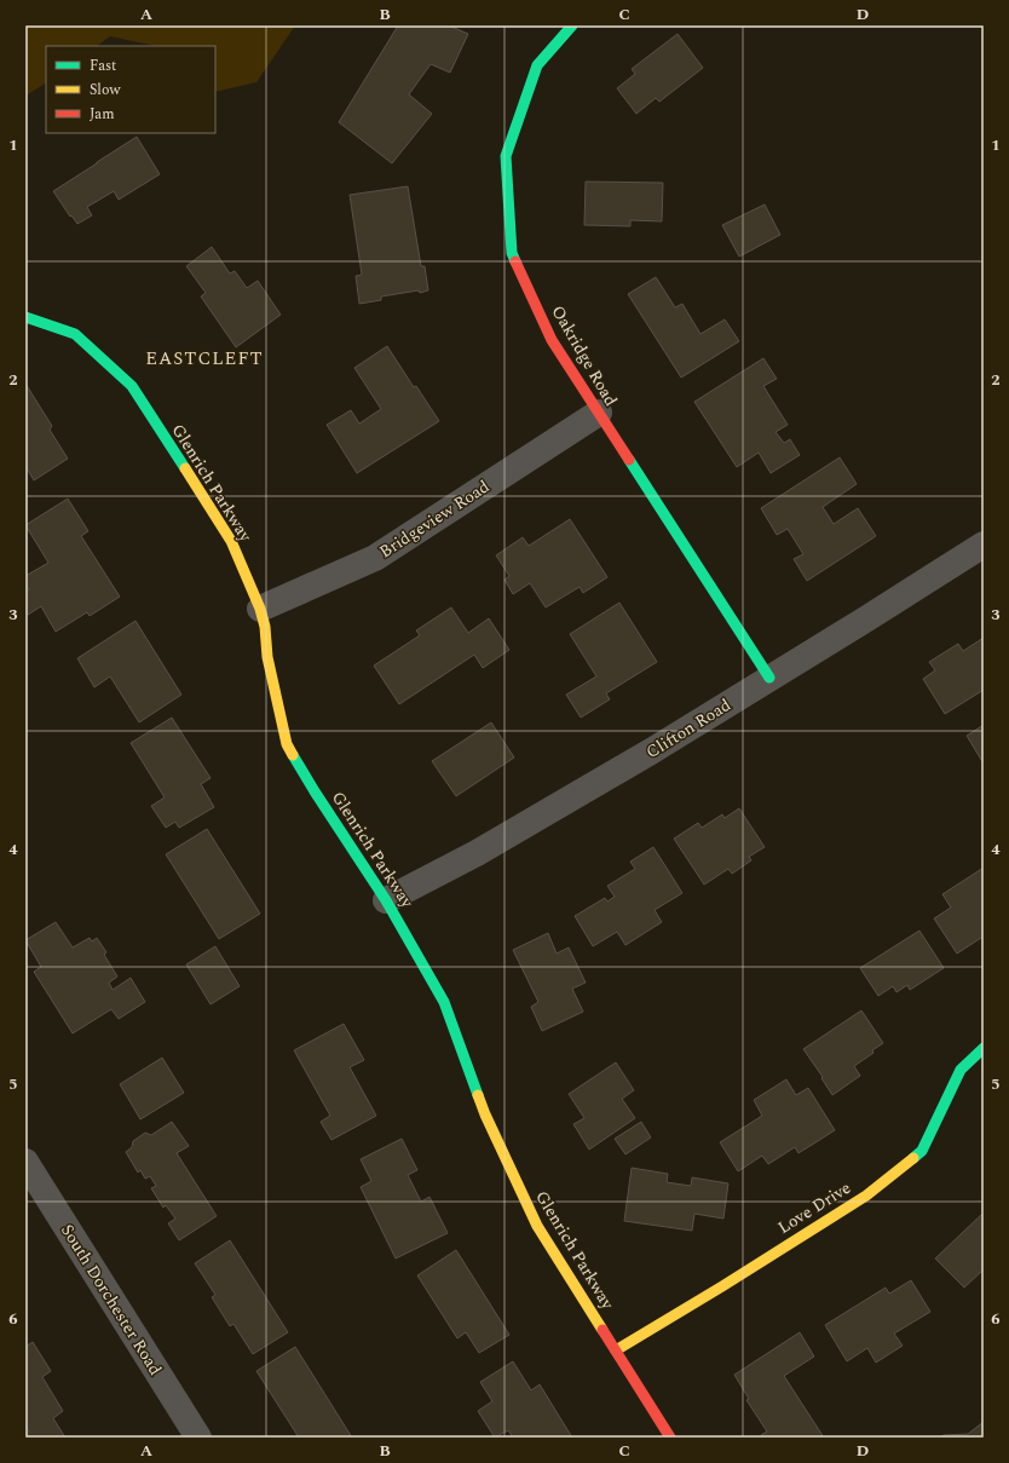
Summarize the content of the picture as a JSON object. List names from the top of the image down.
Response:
{
  "streets": {
    "street": [
      "Oakridge Road",
      "Glenrich Parkway",
      "Bridgeview Road",
      "Clifton Road",
      "Love Drive",
      "South Dorchester Road"
    ]
  },
  "crossings": [
    ["Oakridge Road", "Bridgeview Road"],
    ["Oakridge Road", "Clifton Road"],
    ["Glenrich Parkway", "Bridgeview Road"],
    ["Glenrich Parkway", "Clifton Road"],
    ["Glenrich Parkway", "Love Drive"]
  ],
  "districts": ["EASTCLEFT"],
  "legend": ["Fast", "Slow", "Jam"],
  "grid": {
    "columns": [
      "A",
      "B",
      "C",
      "D"
    ],
    "rows": [
      "1",
      "2",
      "3",
      "4",
      "5",
      "6"
    ]
  }
}
